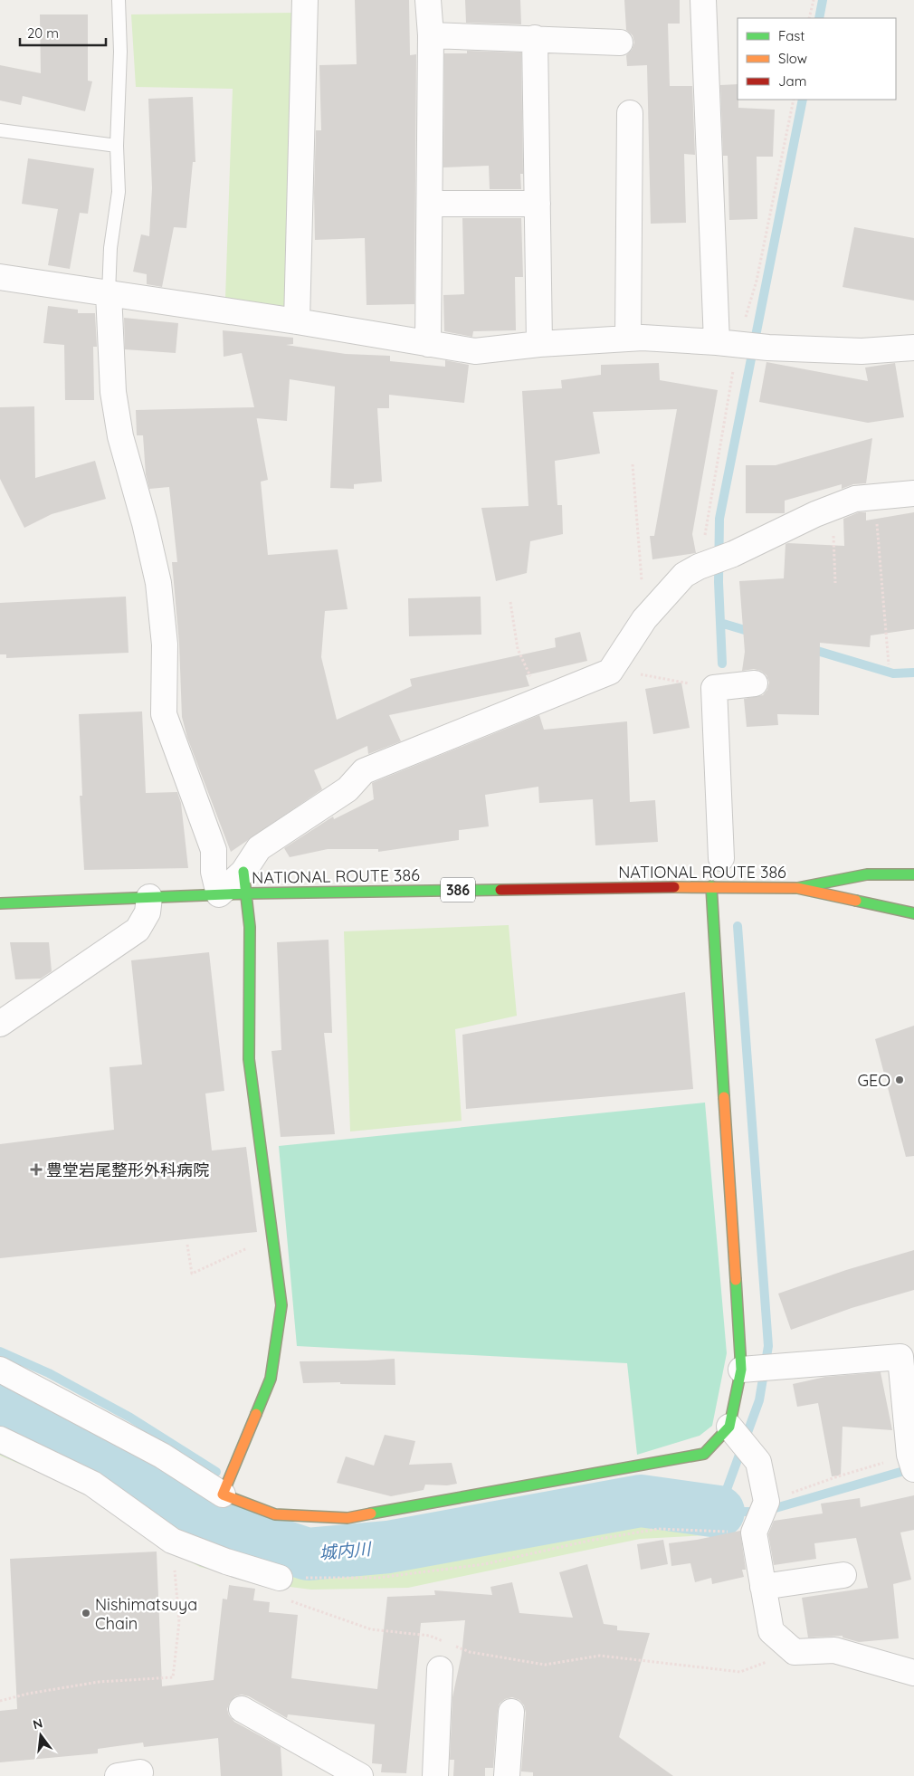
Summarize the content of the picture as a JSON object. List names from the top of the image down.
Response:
{
  "streets": {
    "main road": ["NATIONAL ROUTE 386", "386"]
  },
  "water": ["城内川"],
  "places": {
    "other": ["GEO", "Nishimatsuya Chain"],
    "health": ["豊堂岩尾整形外科病院"]
  },
  "legend": ["Fast", "Slow", "Jam"],
  "scale_bar": "20 m",
  "north": "top"
}
